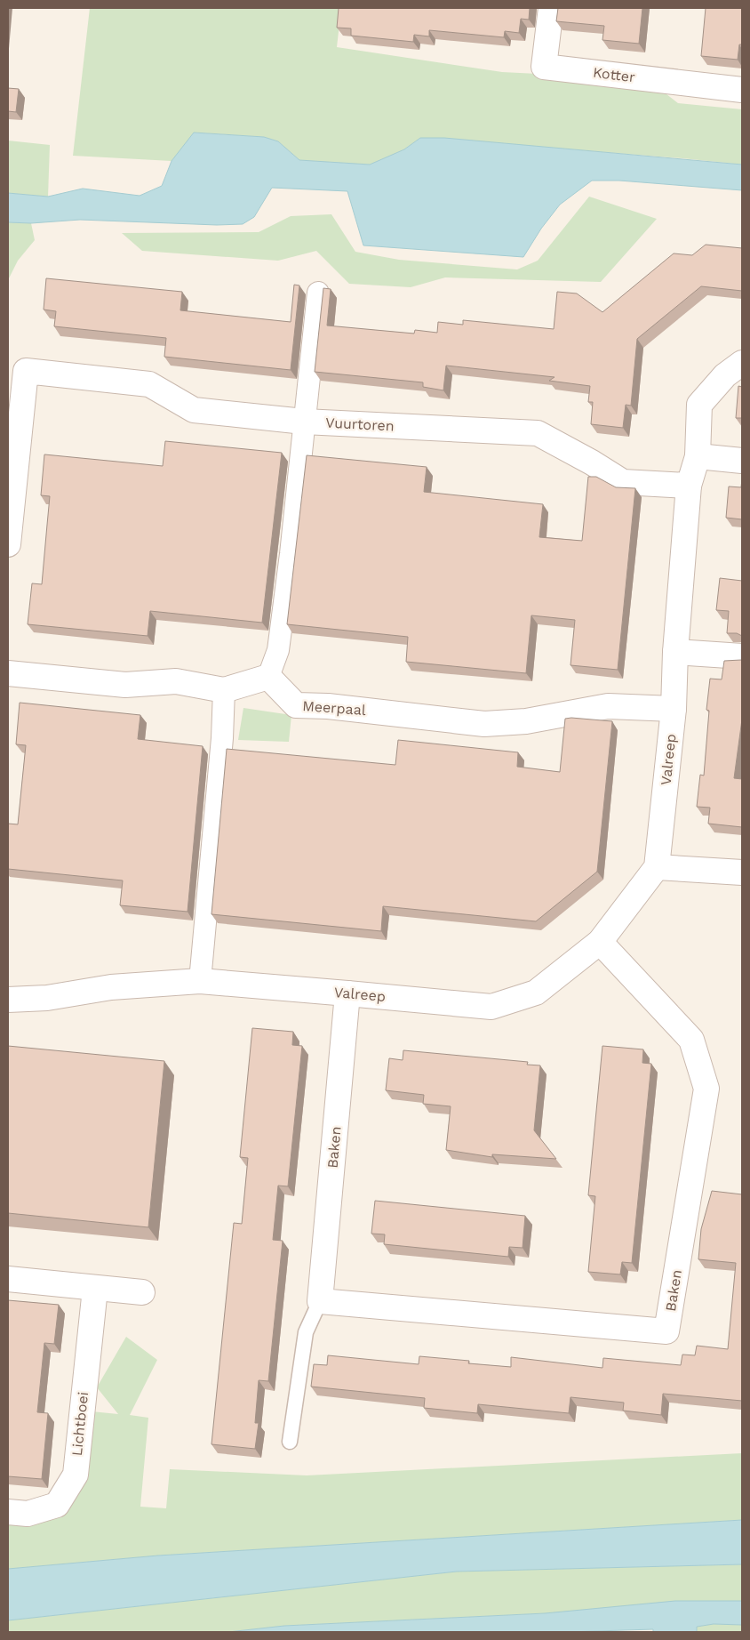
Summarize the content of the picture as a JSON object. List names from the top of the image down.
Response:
{
  "streets": {
    "street": [
      "Kotter",
      "Vuurtoren",
      "Meerpaal",
      "Valreep",
      "Baken",
      "Lichtboei"
    ]
  },
  "crossings": [
    ["Vuurtoren", "Valreep"],
    ["Meerpaal", "Valreep"],
    ["Valreep", "Baken"]
  ]
}
